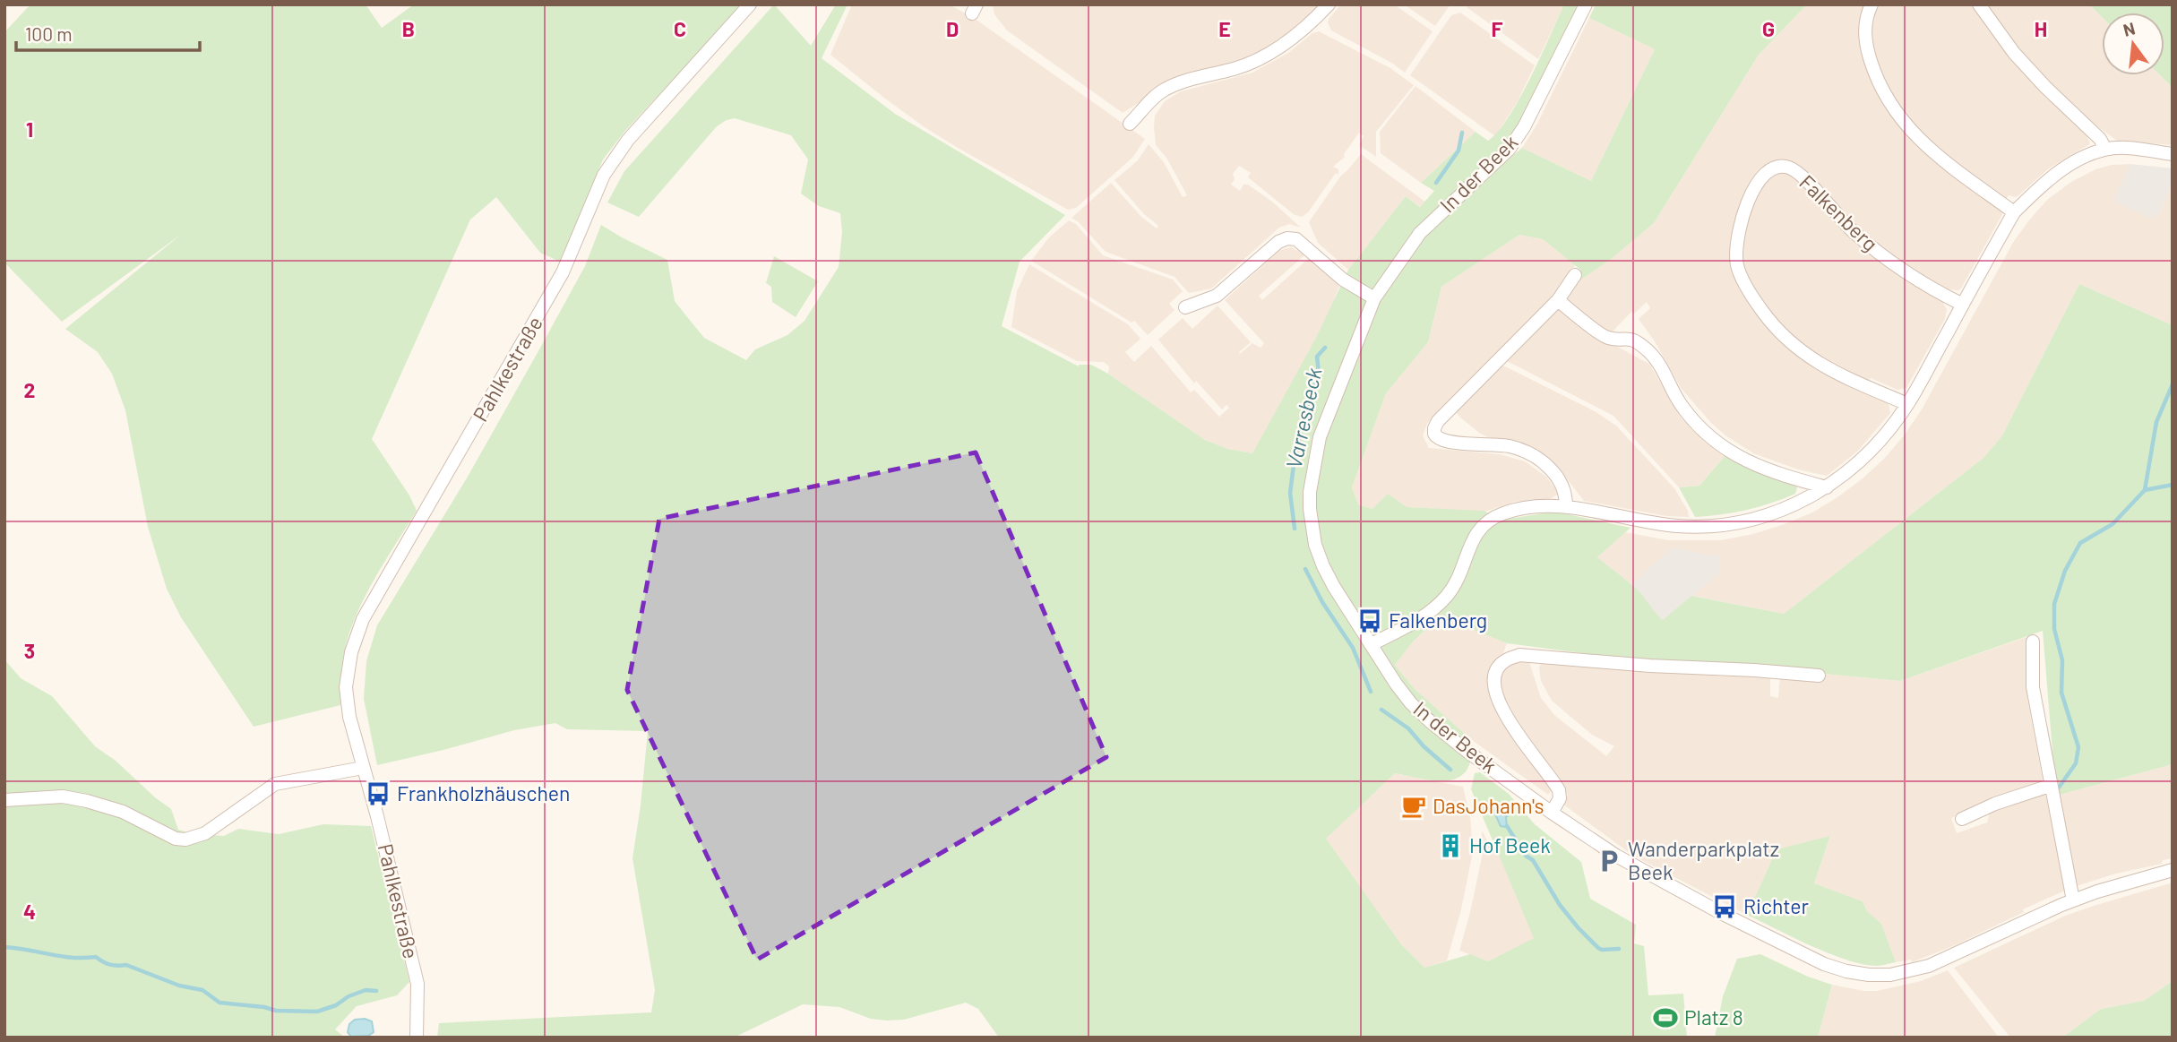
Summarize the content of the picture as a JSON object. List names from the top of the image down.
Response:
{
  "streets": {
    "street": ["In der Beek", "Falkenberg", "Pahlkestraße"]
  },
  "water": ["Varresbeck"],
  "places": {
    "bus stop": ["Falkenberg", "Frankholzhäuschen", "Richter"],
    "cafe": ["DasJohann's"],
    "building": ["Hof Beek"],
    "parking": ["Wanderparkplatz Beek"],
    "sports": ["Platz 8"]
  },
  "scale_bar": "100 m",
  "north": "top",
  "grid": {
    "columns": [
      "B",
      "C",
      "D",
      "E",
      "F",
      "G",
      "H"
    ],
    "rows": [
      "1",
      "2",
      "3",
      "4"
    ]
  }
}
